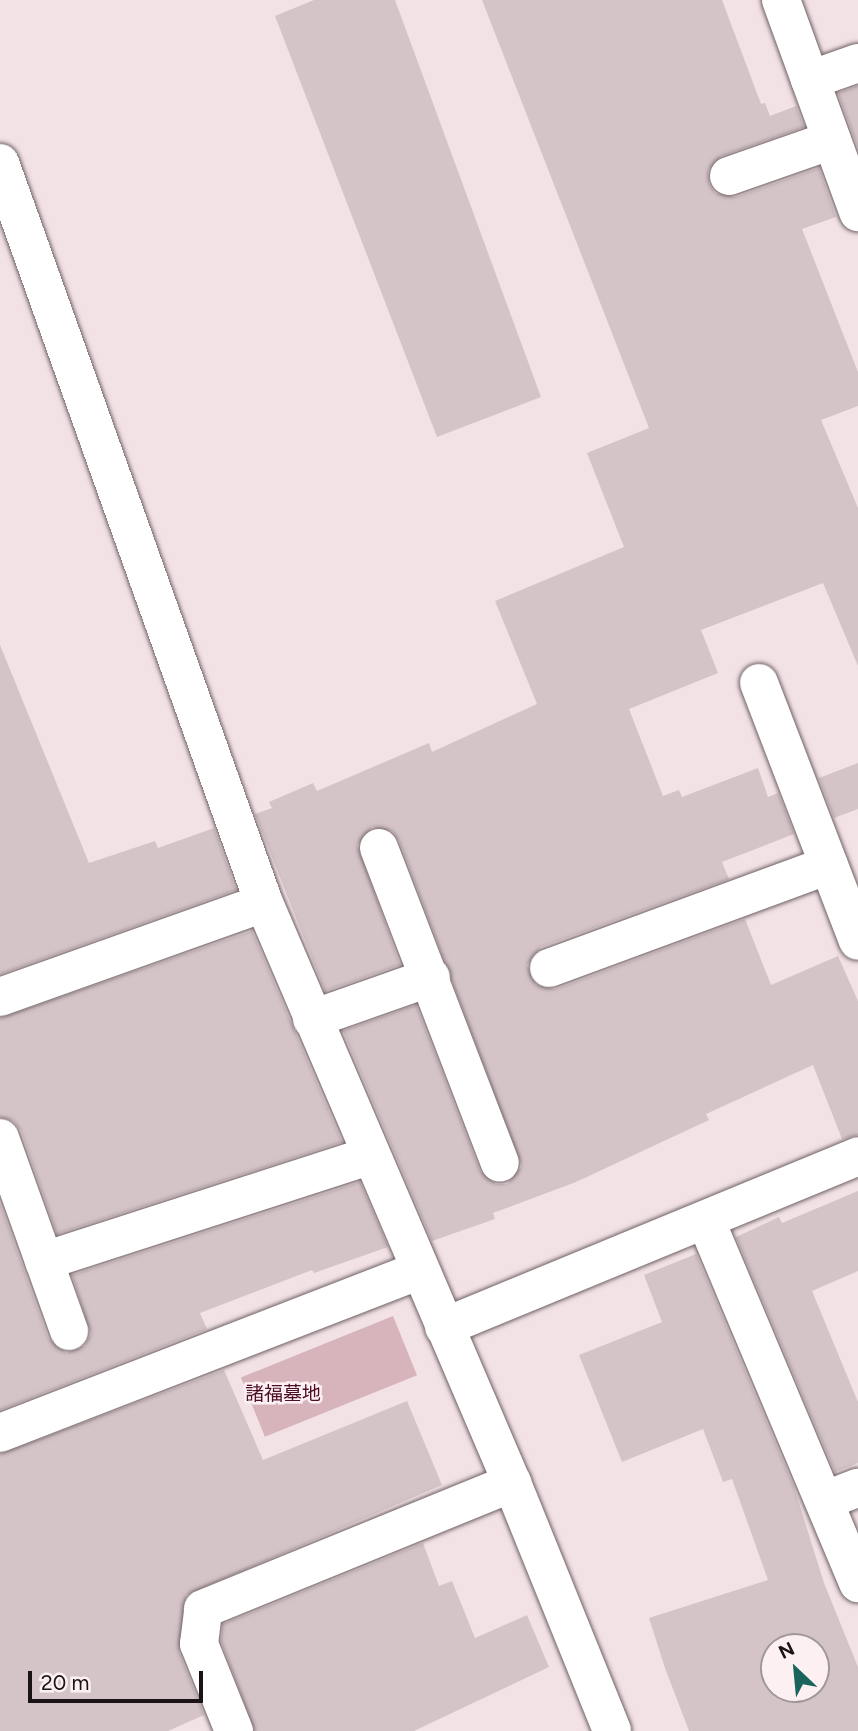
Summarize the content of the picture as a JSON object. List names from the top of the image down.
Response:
{
  "parks": ["諸福墓地"],
  "scale_bar": "20 m",
  "north": "top left"
}
